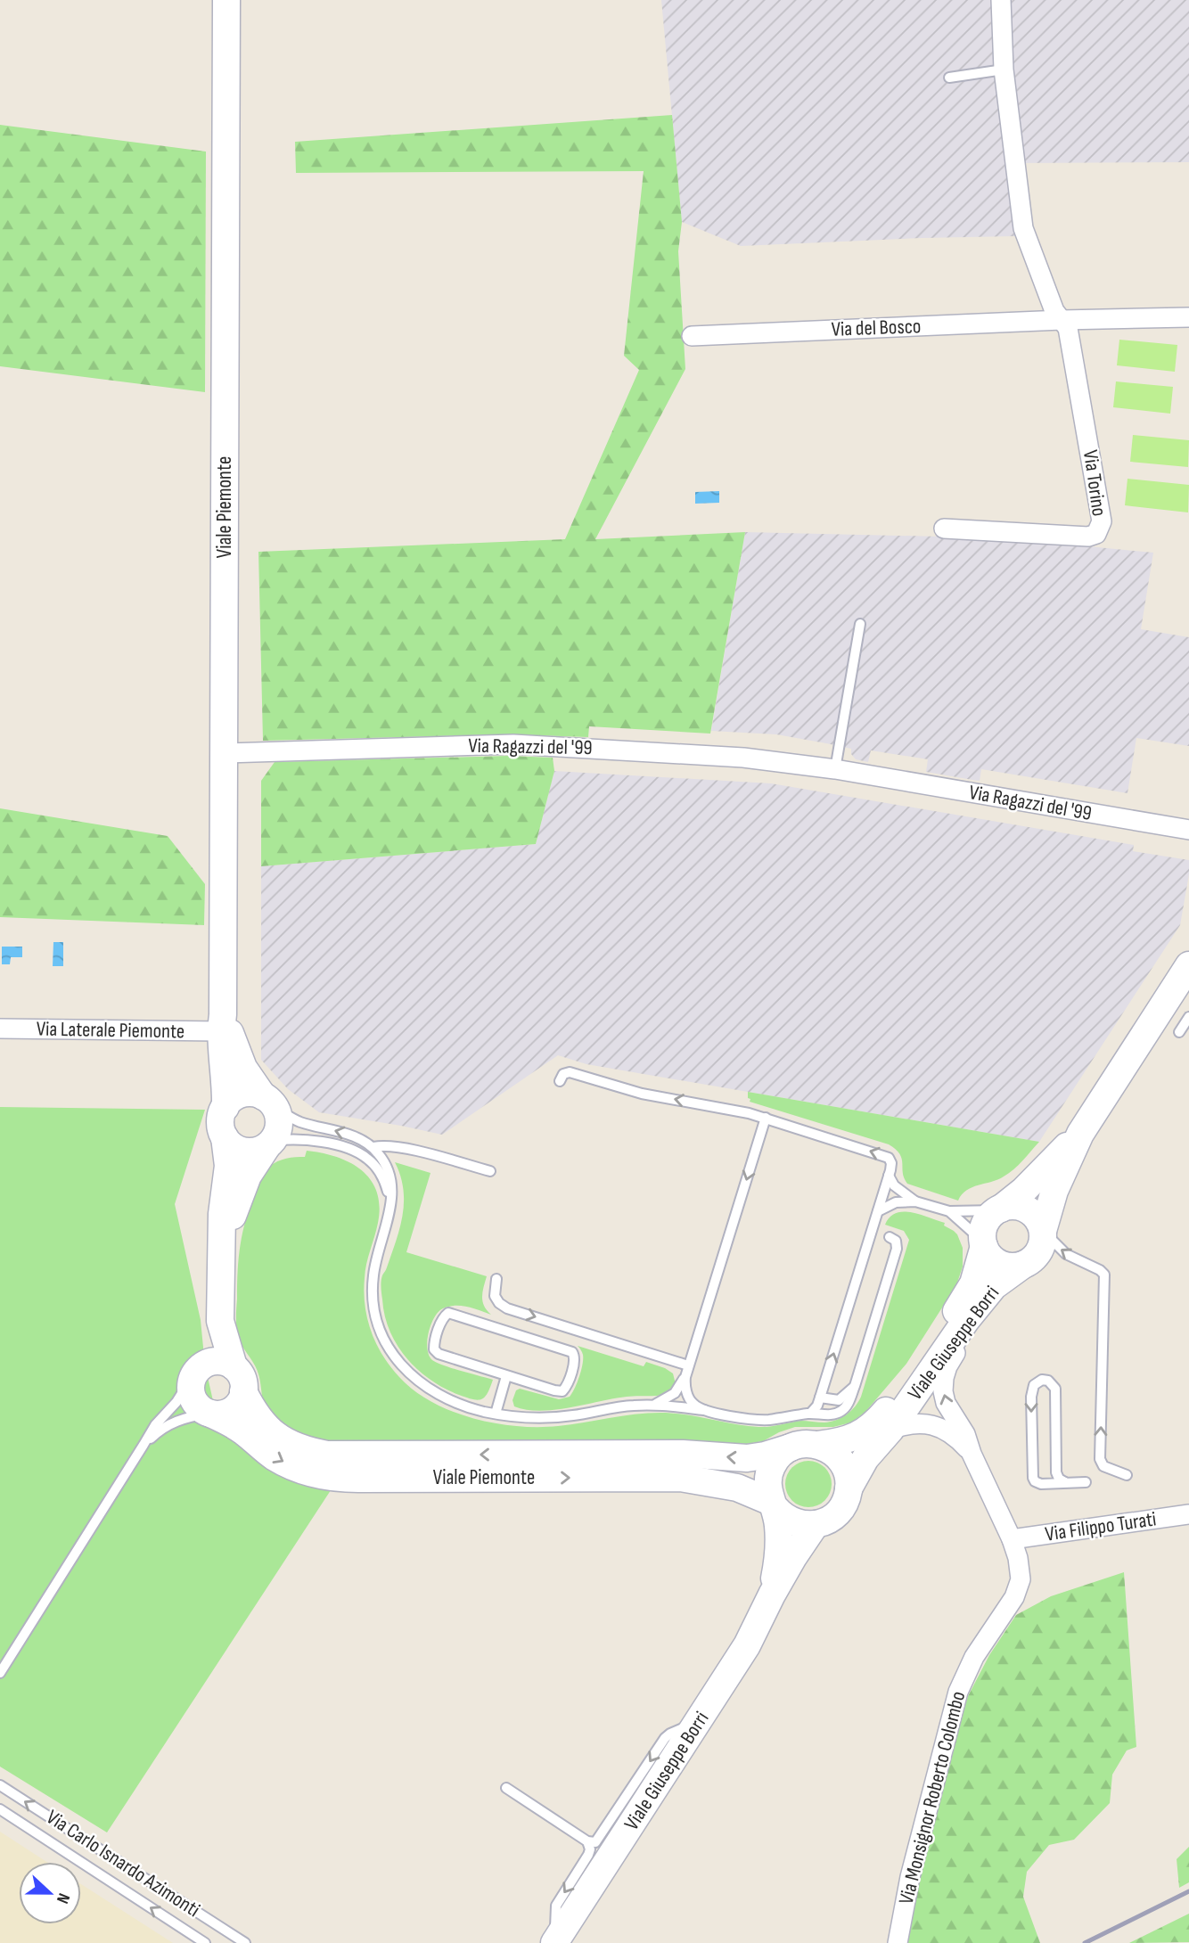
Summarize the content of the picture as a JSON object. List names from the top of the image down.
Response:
{
  "streets": {
    "street": [
      "Via del Bosco",
      "Via Torino",
      "Viale Piemonte",
      "Via Ragazzi del '99",
      "Via Laterale Piemonte",
      "Viale Giuseppe Borri",
      "Via Filippo Turati",
      "Via Monsignor Roberto Colombo"
    ],
    "lane": ["Via Carlo Isnardo Azimonti"]
  },
  "crossings": [
    ["Via del Bosco", "Via Torino"],
    ["Viale Piemonte", "Via Ragazzi del '99"],
    ["Viale Piemonte", "Via Laterale Piemonte"],
    ["Viale Piemonte", "Viale Giuseppe Borri"],
    ["Viale Giuseppe Borri", "Via Monsignor Roberto Colombo"],
    ["Via Filippo Turati", "Via Monsignor Roberto Colombo"]
  ],
  "one_way": ["Via Carlo Isnardo Azimonti"],
  "north": "right"
}
